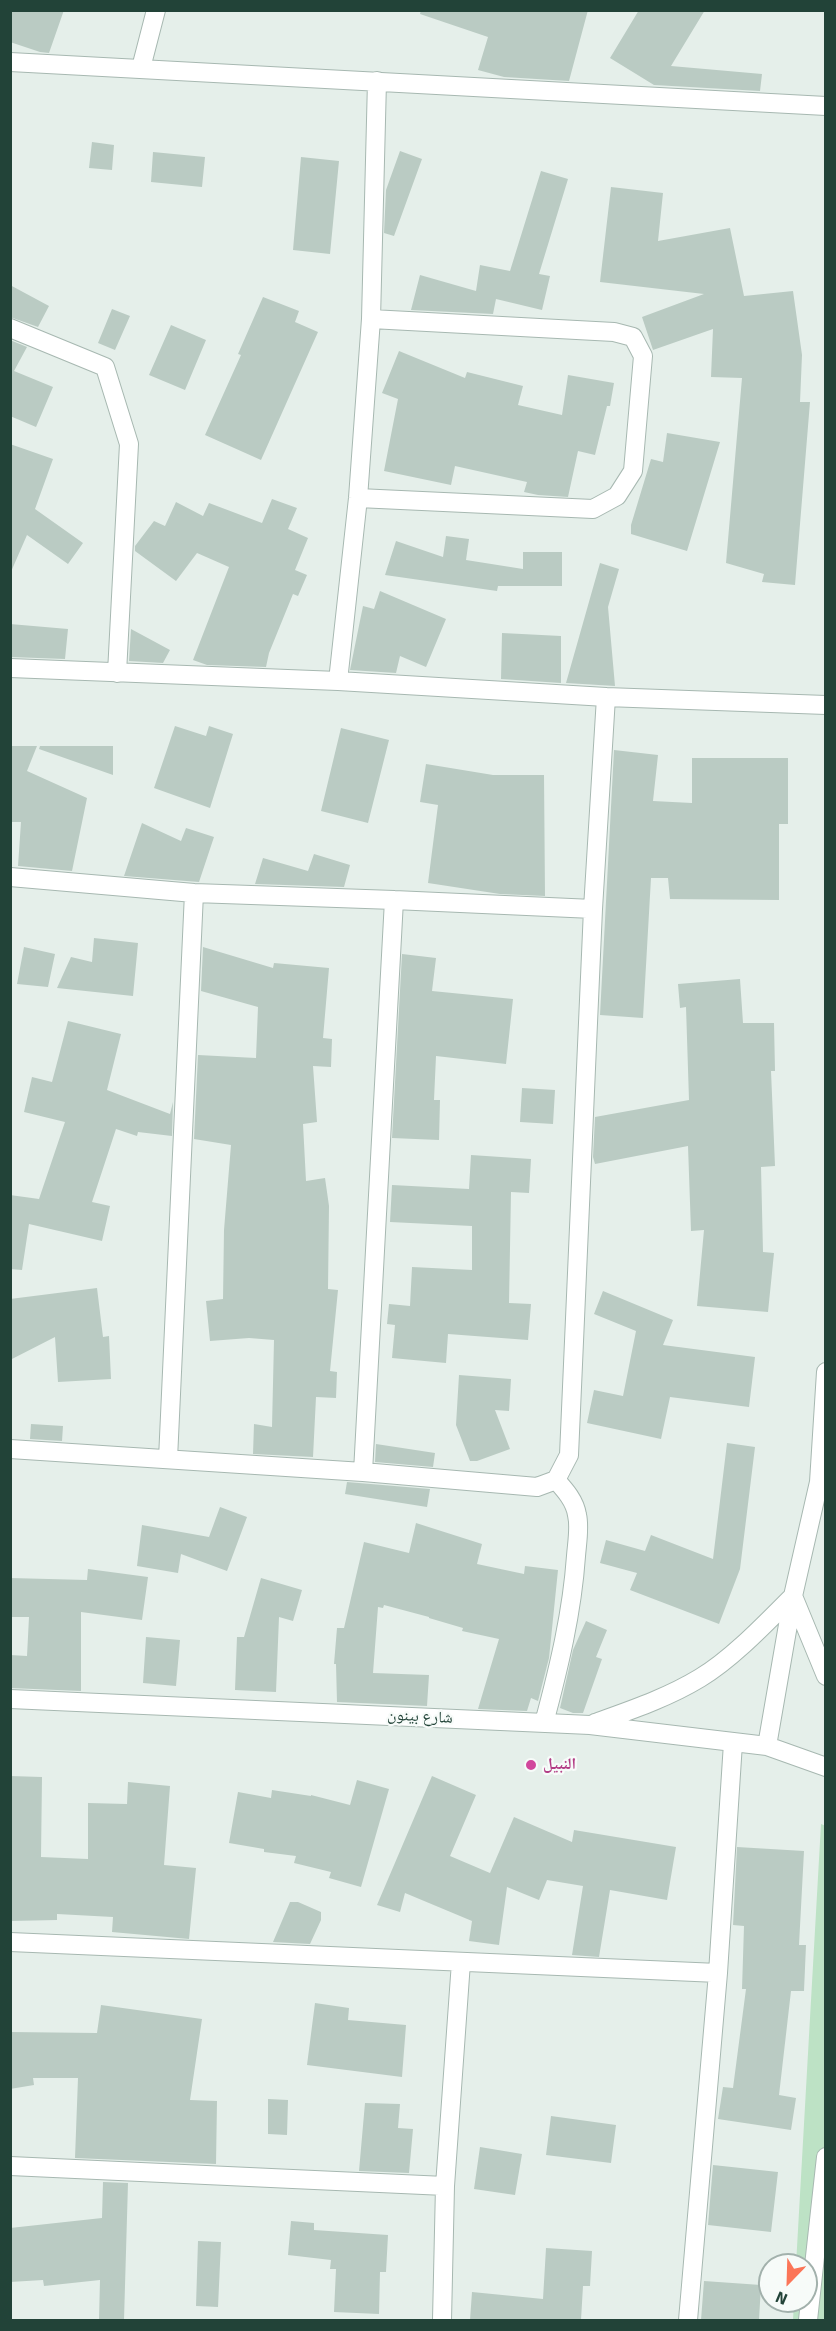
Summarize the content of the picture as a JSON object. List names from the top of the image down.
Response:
{
  "streets": {
    "street": ["شارع بينون"]
  },
  "places": ["النبيل"],
  "north": "bottom left"
}
